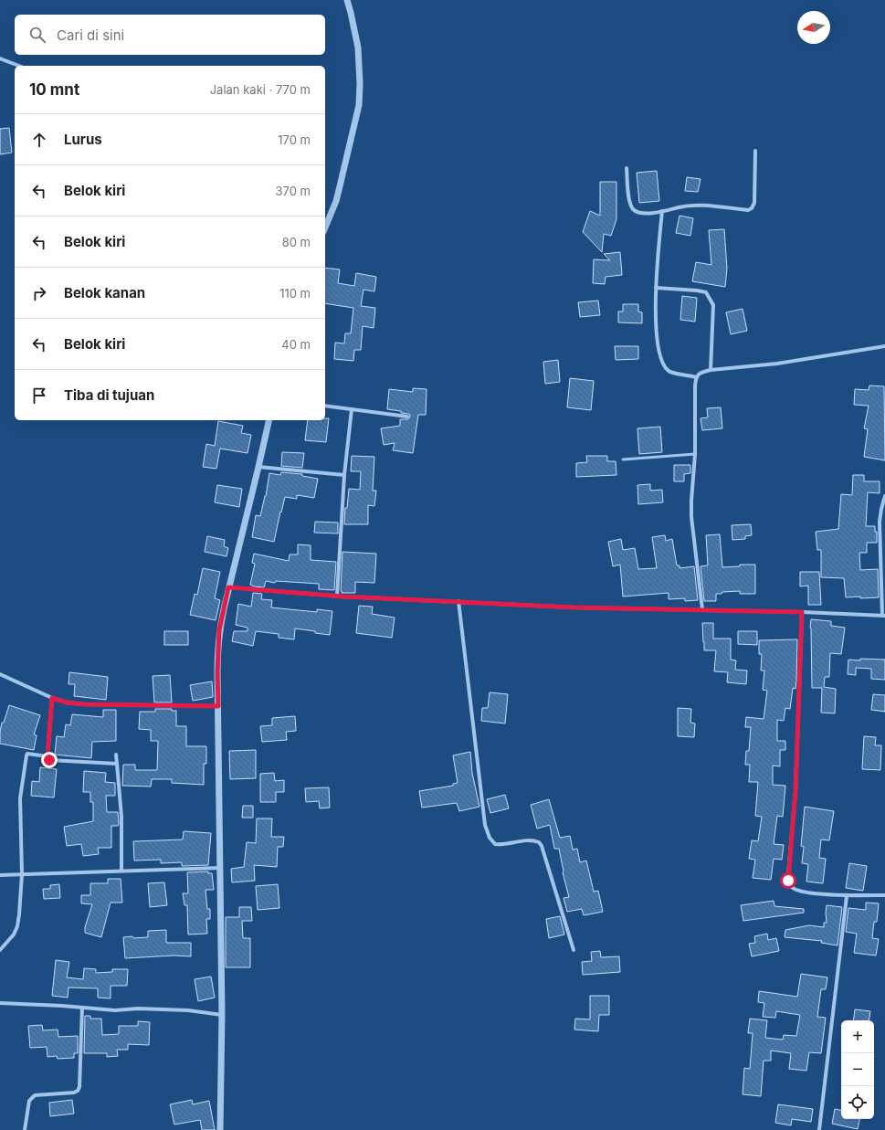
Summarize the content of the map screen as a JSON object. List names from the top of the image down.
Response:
{
  "north": "left",
  "page": {
    "search": "Cari di sini",
    "heading": ["10 mnt", "Jalan kaki · 770 m"],
    "list": [
      ["Lurus", "170 m"],
      ["Belok kiri", "370 m"],
      ["Belok kiri", "80 m"],
      ["Belok kanan", "110 m"],
      ["Belok kiri", "40 m"],
      "Tiba di tujuan"
    ],
    "map_buttons": ["+", "−"]
  }
}
